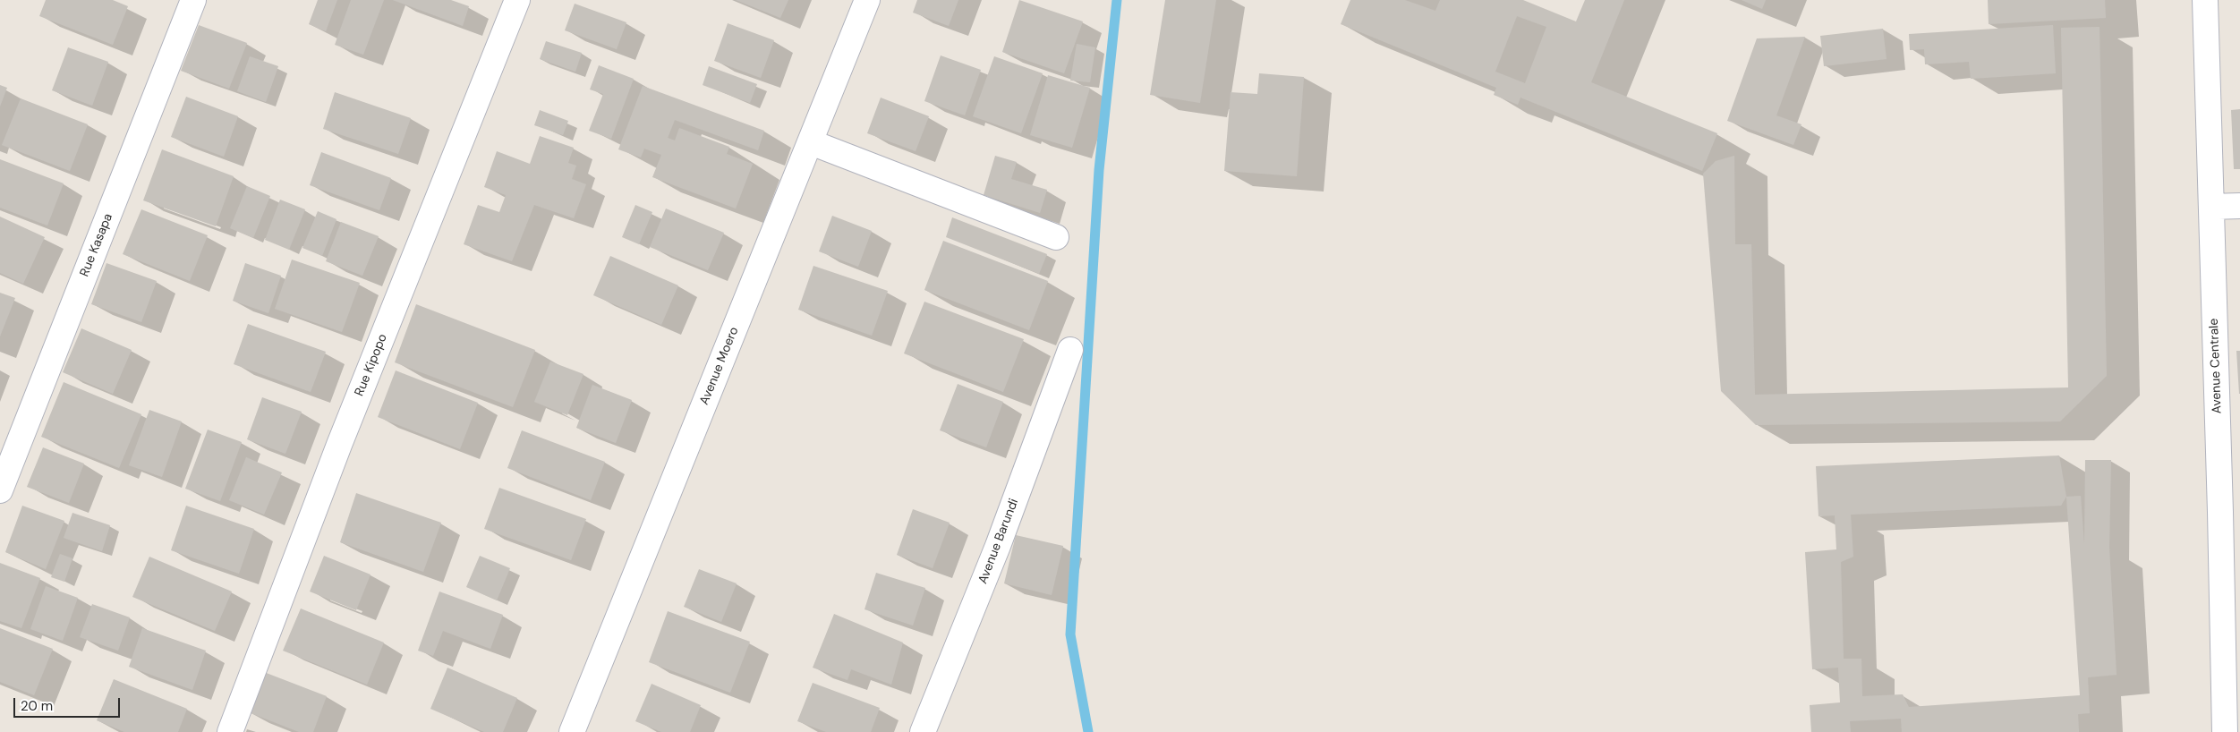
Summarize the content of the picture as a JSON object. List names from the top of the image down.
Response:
{
  "streets": {
    "street": [
      "Rue Kasapa",
      "Rue Kipopo",
      "Avenue Moero",
      "Avenue Centrale",
      "Avenue Barundi"
    ]
  },
  "scale_bar": "20 m"
}
